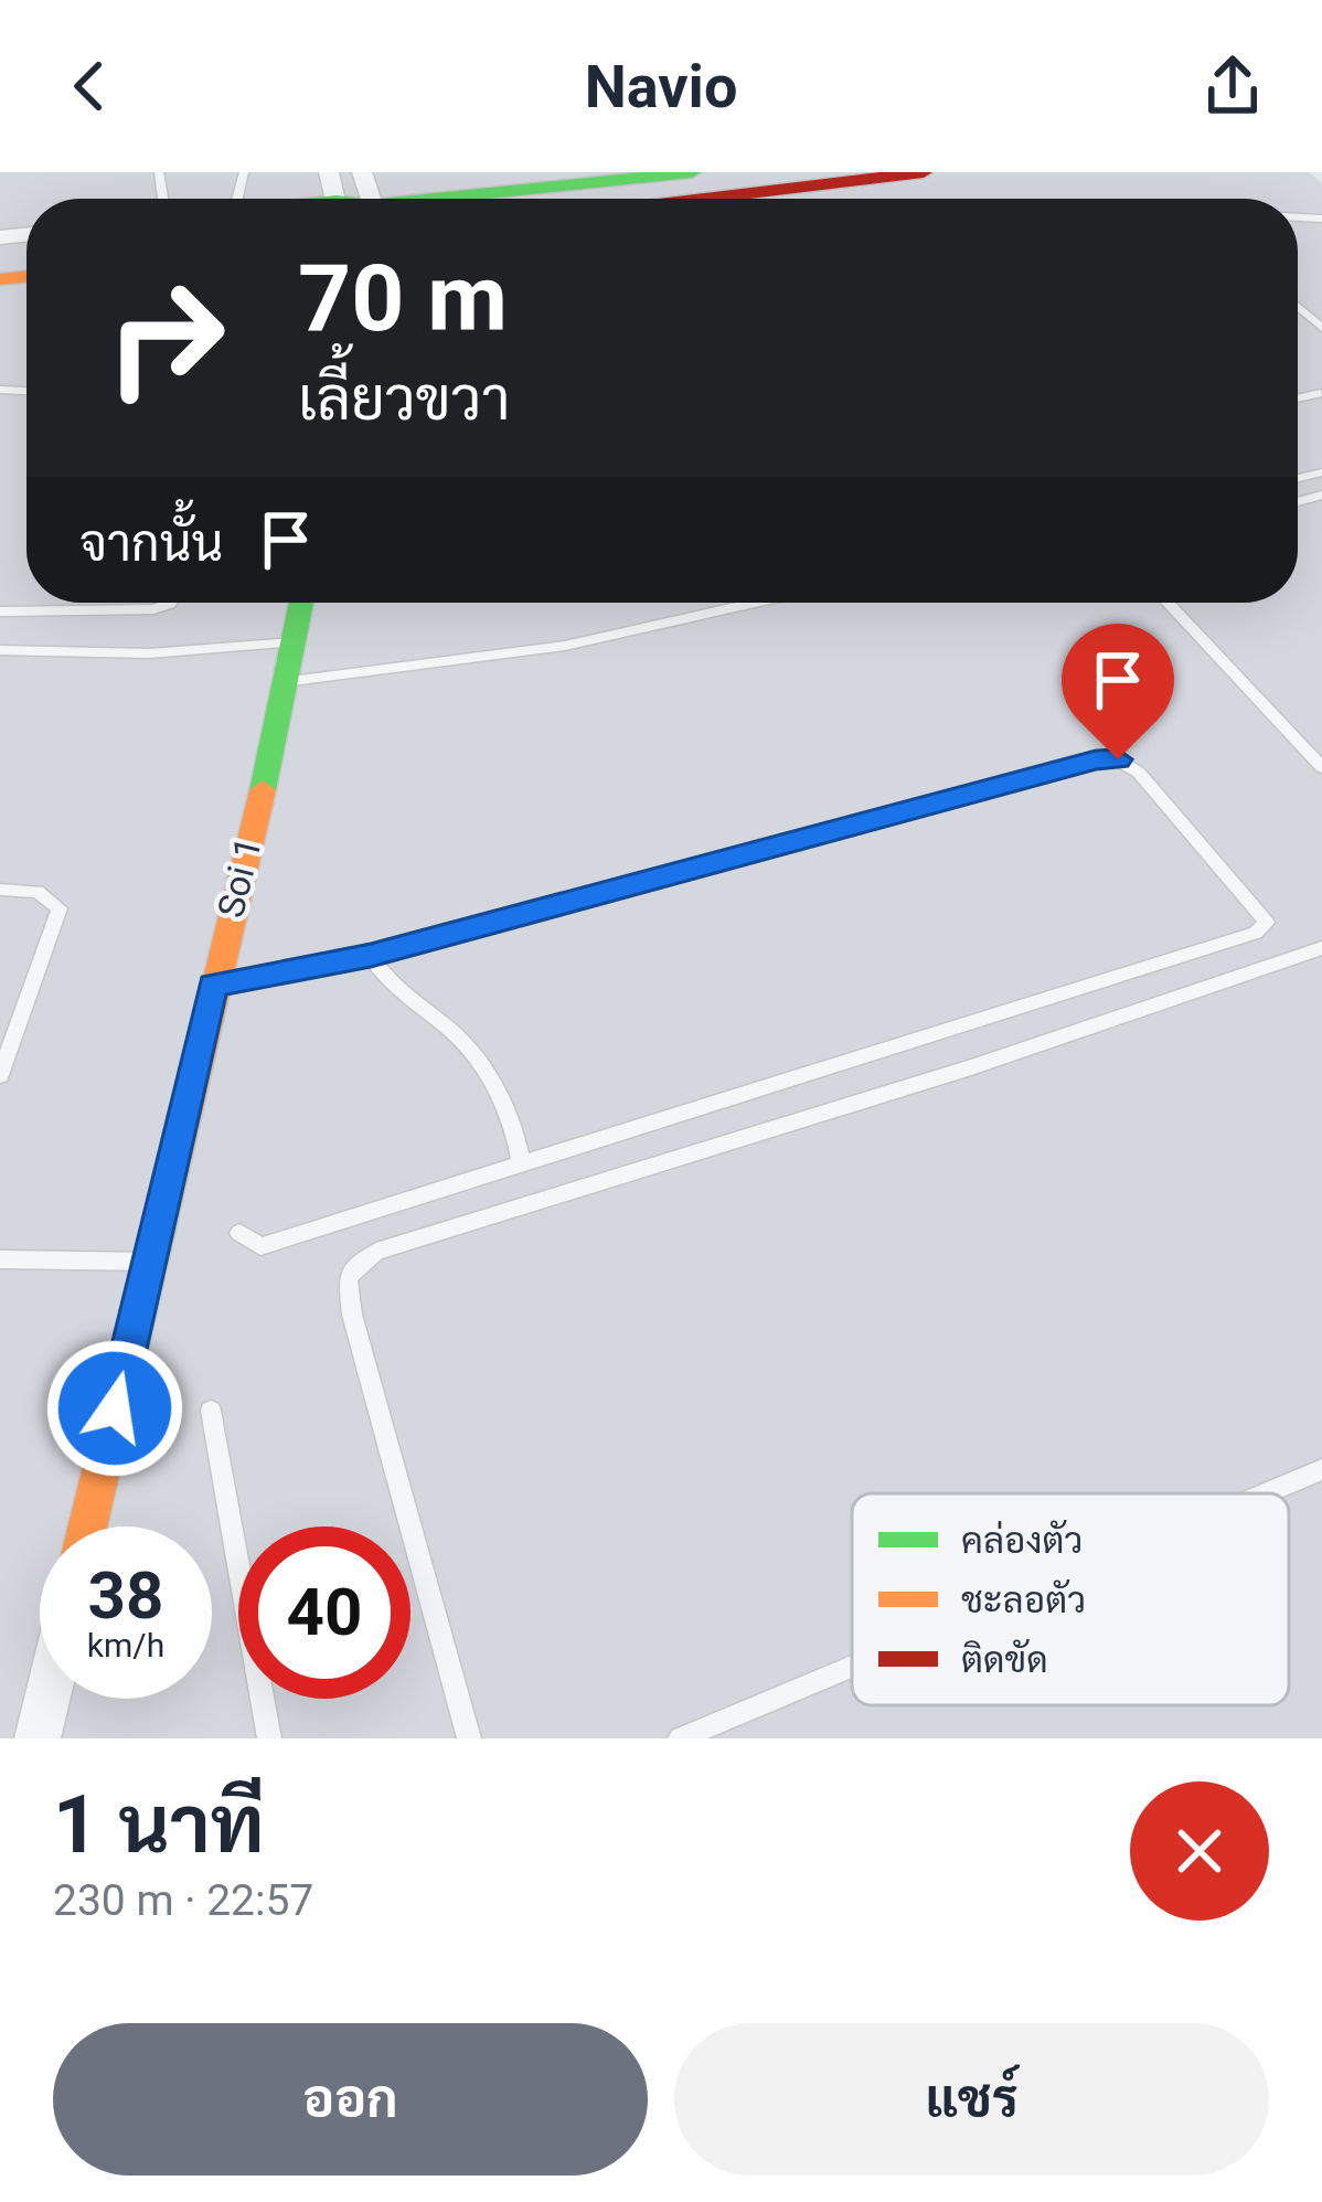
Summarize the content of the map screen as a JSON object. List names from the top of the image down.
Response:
{
  "streets": {
    "street": ["Soi 1"]
  },
  "legend": ["คล่องตัว", "ชะลอตัว", "ติดขัด"],
  "page": {
    "header": "Navio",
    "turn": ["70 m", "เลี้ยวขวา"],
    "then": "จากนั้น",
    "speed": "38 km/h",
    "limit": "40",
    "heading": ["1 นาที", "230 m · 22:57"],
    "buttons": ["ออก", "แชร์"]
  }
}
